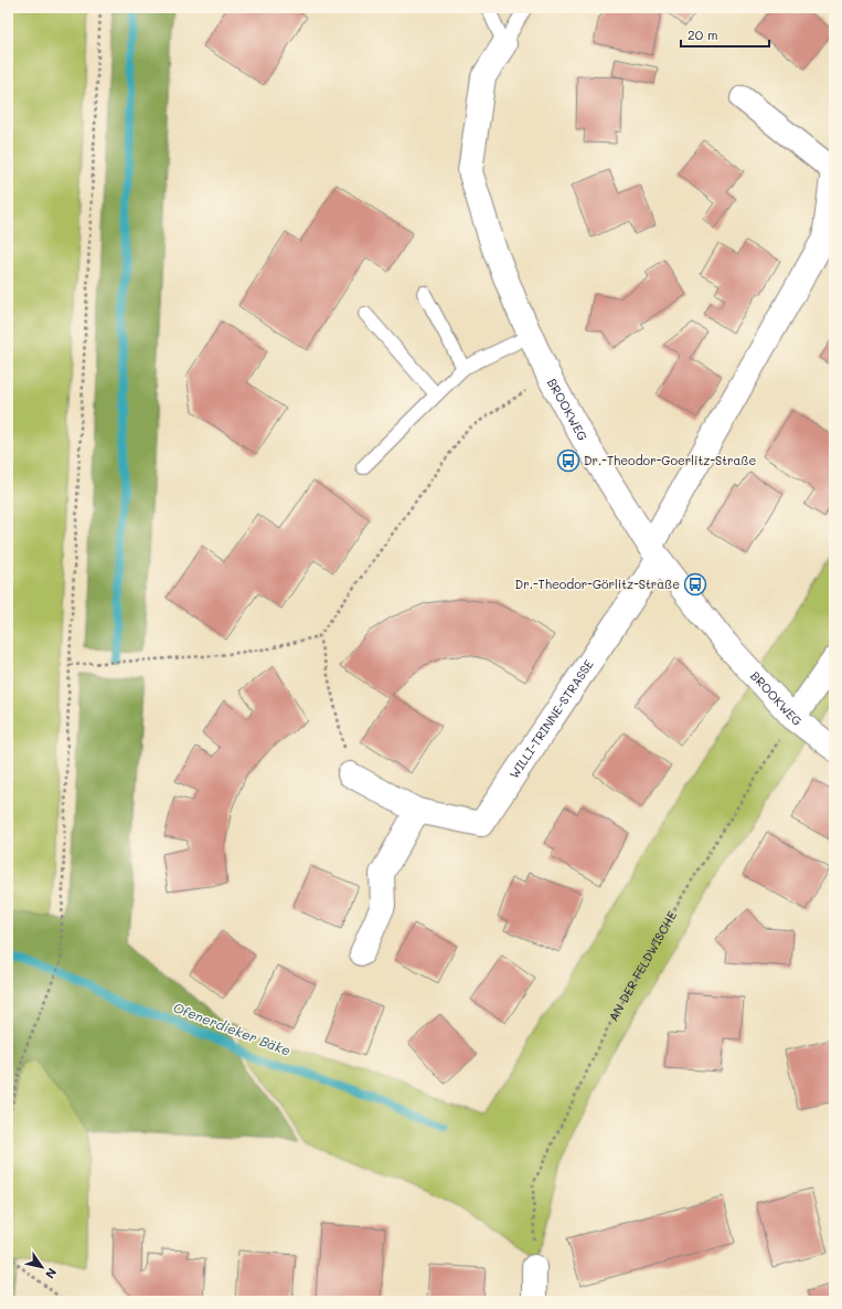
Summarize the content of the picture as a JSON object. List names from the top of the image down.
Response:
{
  "streets": {
    "street": ["BROOKWEG", "WILLI-TRINNE-STRASSE"],
    "path": ["AN DER FELDWISCHE"]
  },
  "crossings": [
    ["BROOKWEG", "WILLI-TRINNE-STRASSE"],
    ["BROOKWEG", "AN DER FELDWISCHE"]
  ],
  "water": ["Ofenerdieker Bäke"],
  "places": {
    "bus stop": ["Dr.-Theodor-Goerlitz-Straße", "Dr.-Theodor-Görlitz-Straße"]
  },
  "scale_bar": "20 m",
  "north": "bottom right"
}
